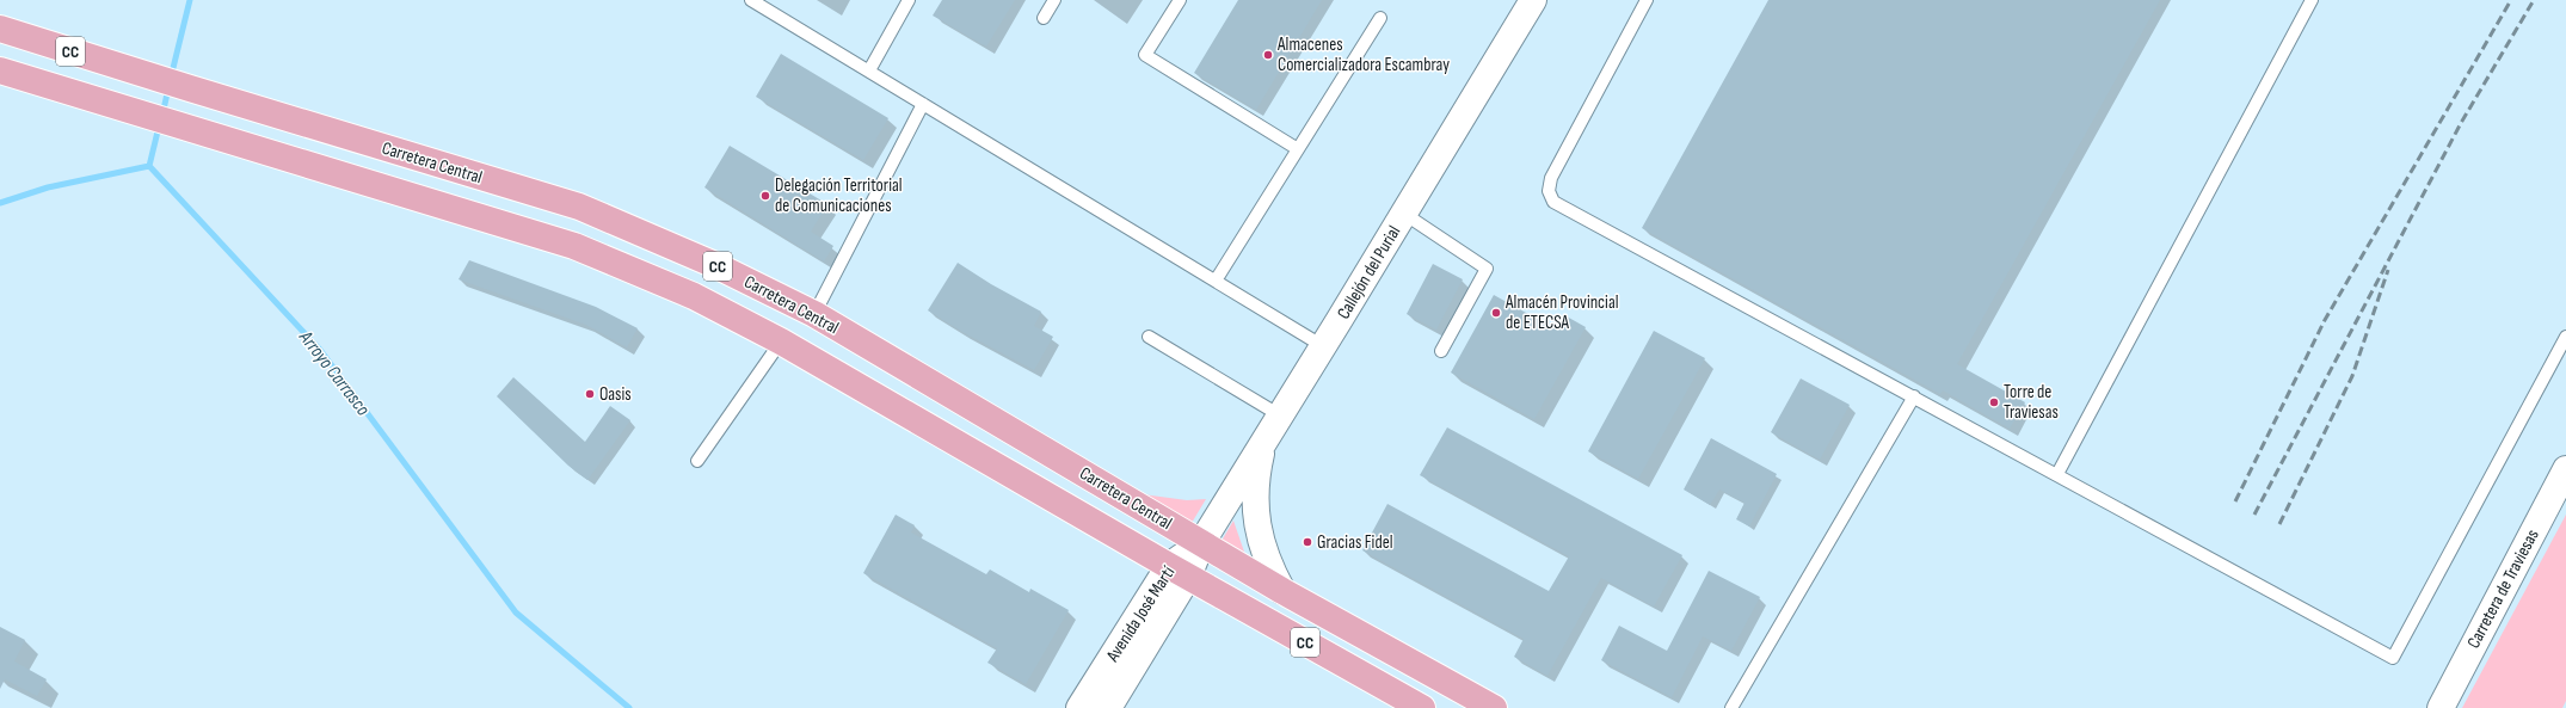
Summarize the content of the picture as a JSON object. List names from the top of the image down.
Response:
{
  "streets": {
    "main road": ["CC", "Carretera Central"],
    "street": ["Callejón del Purial", "Carretera de Traviesas", "Avenida José Martí"]
  },
  "crossings": [
    ["Carretera Central", "Callejón del Purial"],
    ["Carretera Central", "Avenida José Martí"],
    ["Callejón del Purial", "Avenida José Martí"]
  ],
  "water": ["Arroyo Carrasco"],
  "places": [
    "Almacenes Comercializadora Escambray",
    "Delegación Territorial de Comunicaciones",
    "Almacén Provincial de ETECSA",
    "Oasis",
    "Torre de Traviesas",
    "Gracias Fidel"
  ]
}
